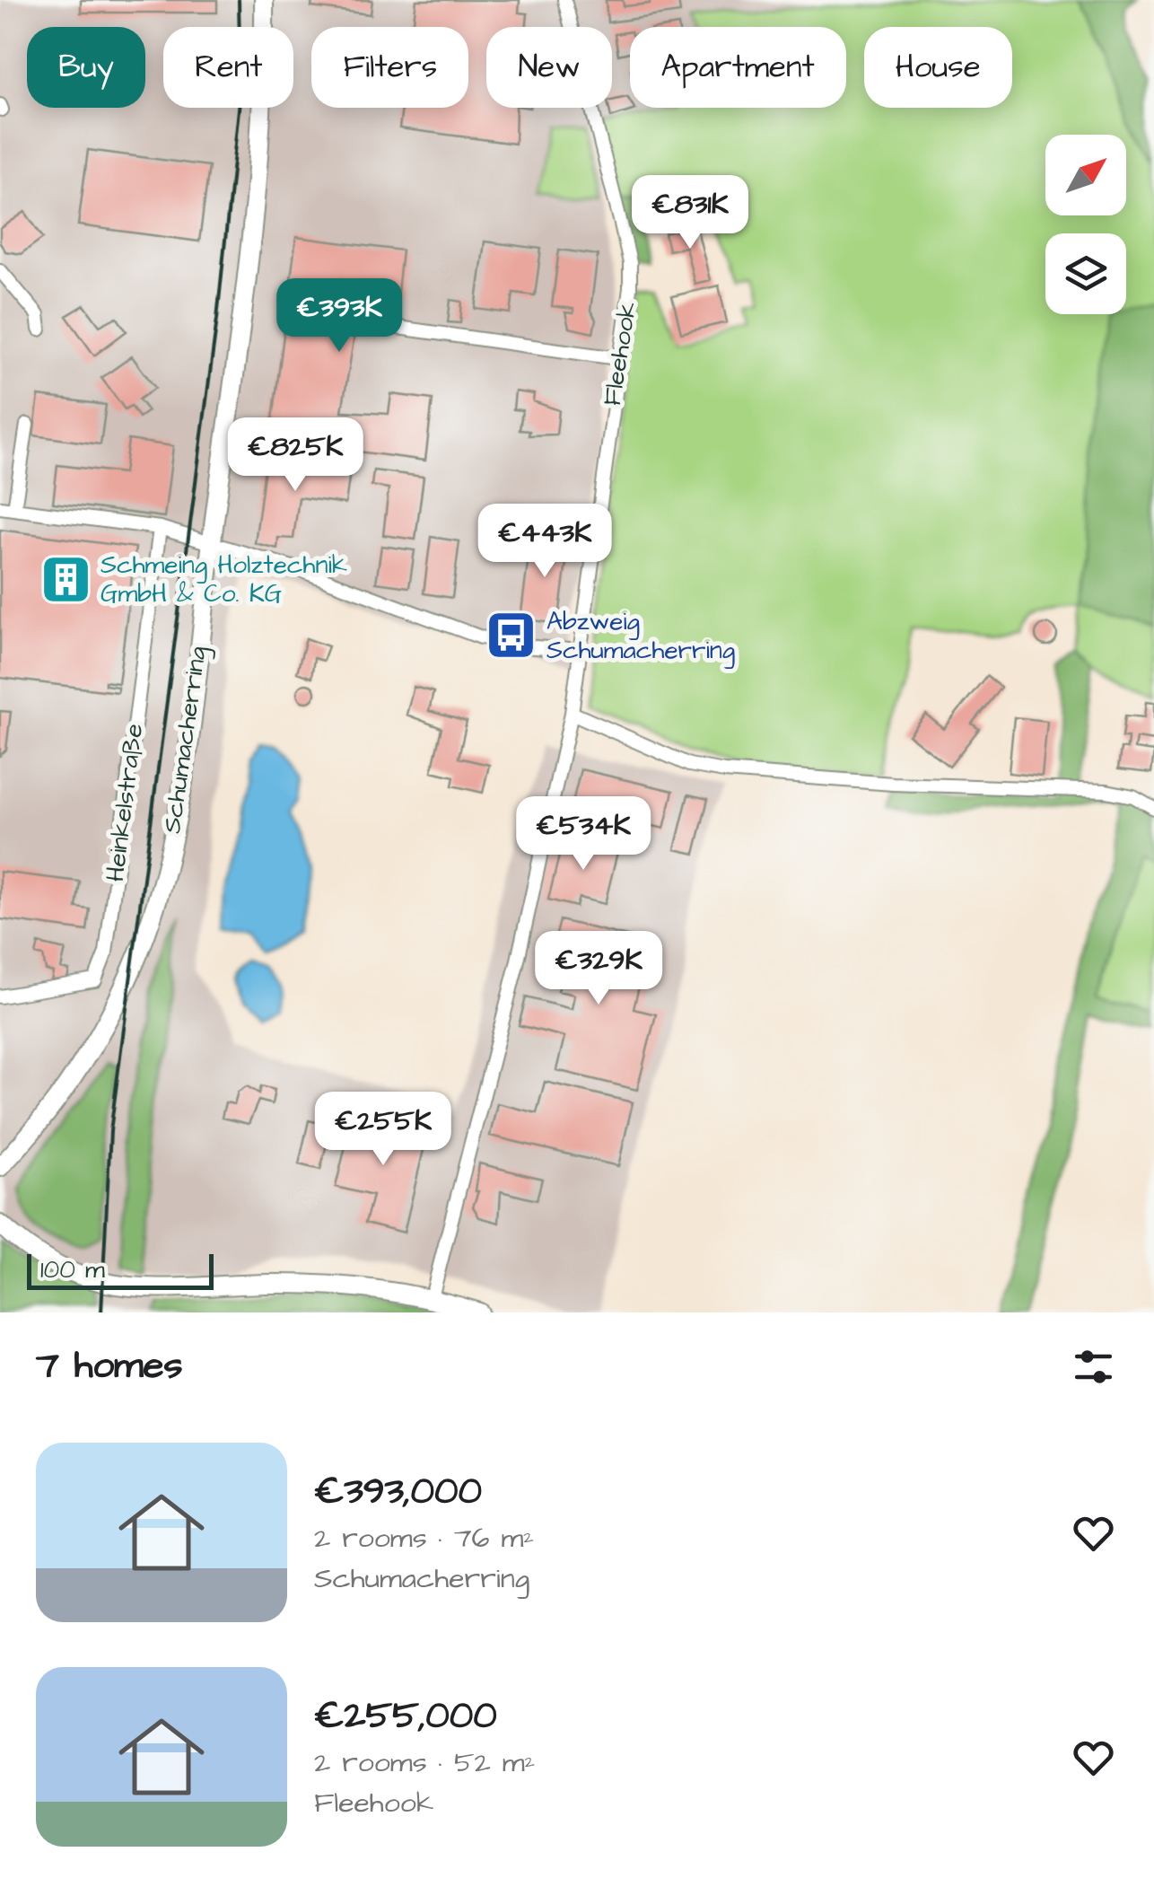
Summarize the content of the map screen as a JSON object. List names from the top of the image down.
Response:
{
  "streets": {
    "main road": ["Schumacherring"],
    "street": ["Fleehook", "Heinkelstraße"]
  },
  "places": {
    "building": ["Schmeing Holztechnik GmbH & Co. KG"],
    "bus stop": ["Abzweig Schumacherring"]
  },
  "scale_bar": "100 m",
  "north": "top right",
  "page": {
    "chip": [
      "Buy",
      "Rent",
      "Filters",
      "New",
      "Apartment",
      "House"
    ],
    "price": [
      "€831K",
      "€393K",
      "€825K",
      "€443K",
      "€534K",
      "€329K",
      "€255K"
    ],
    "scale": "100 m",
    "heading": "7 homes",
    "list": [
      {
        "name": "€393,000",
        "note": "2 rooms · 76 m² · Schumacherring"
      },
      {
        "name": "€255,000",
        "note": "2 rooms · 52 m² · Fleehook"
      }
    ]
  }
}
